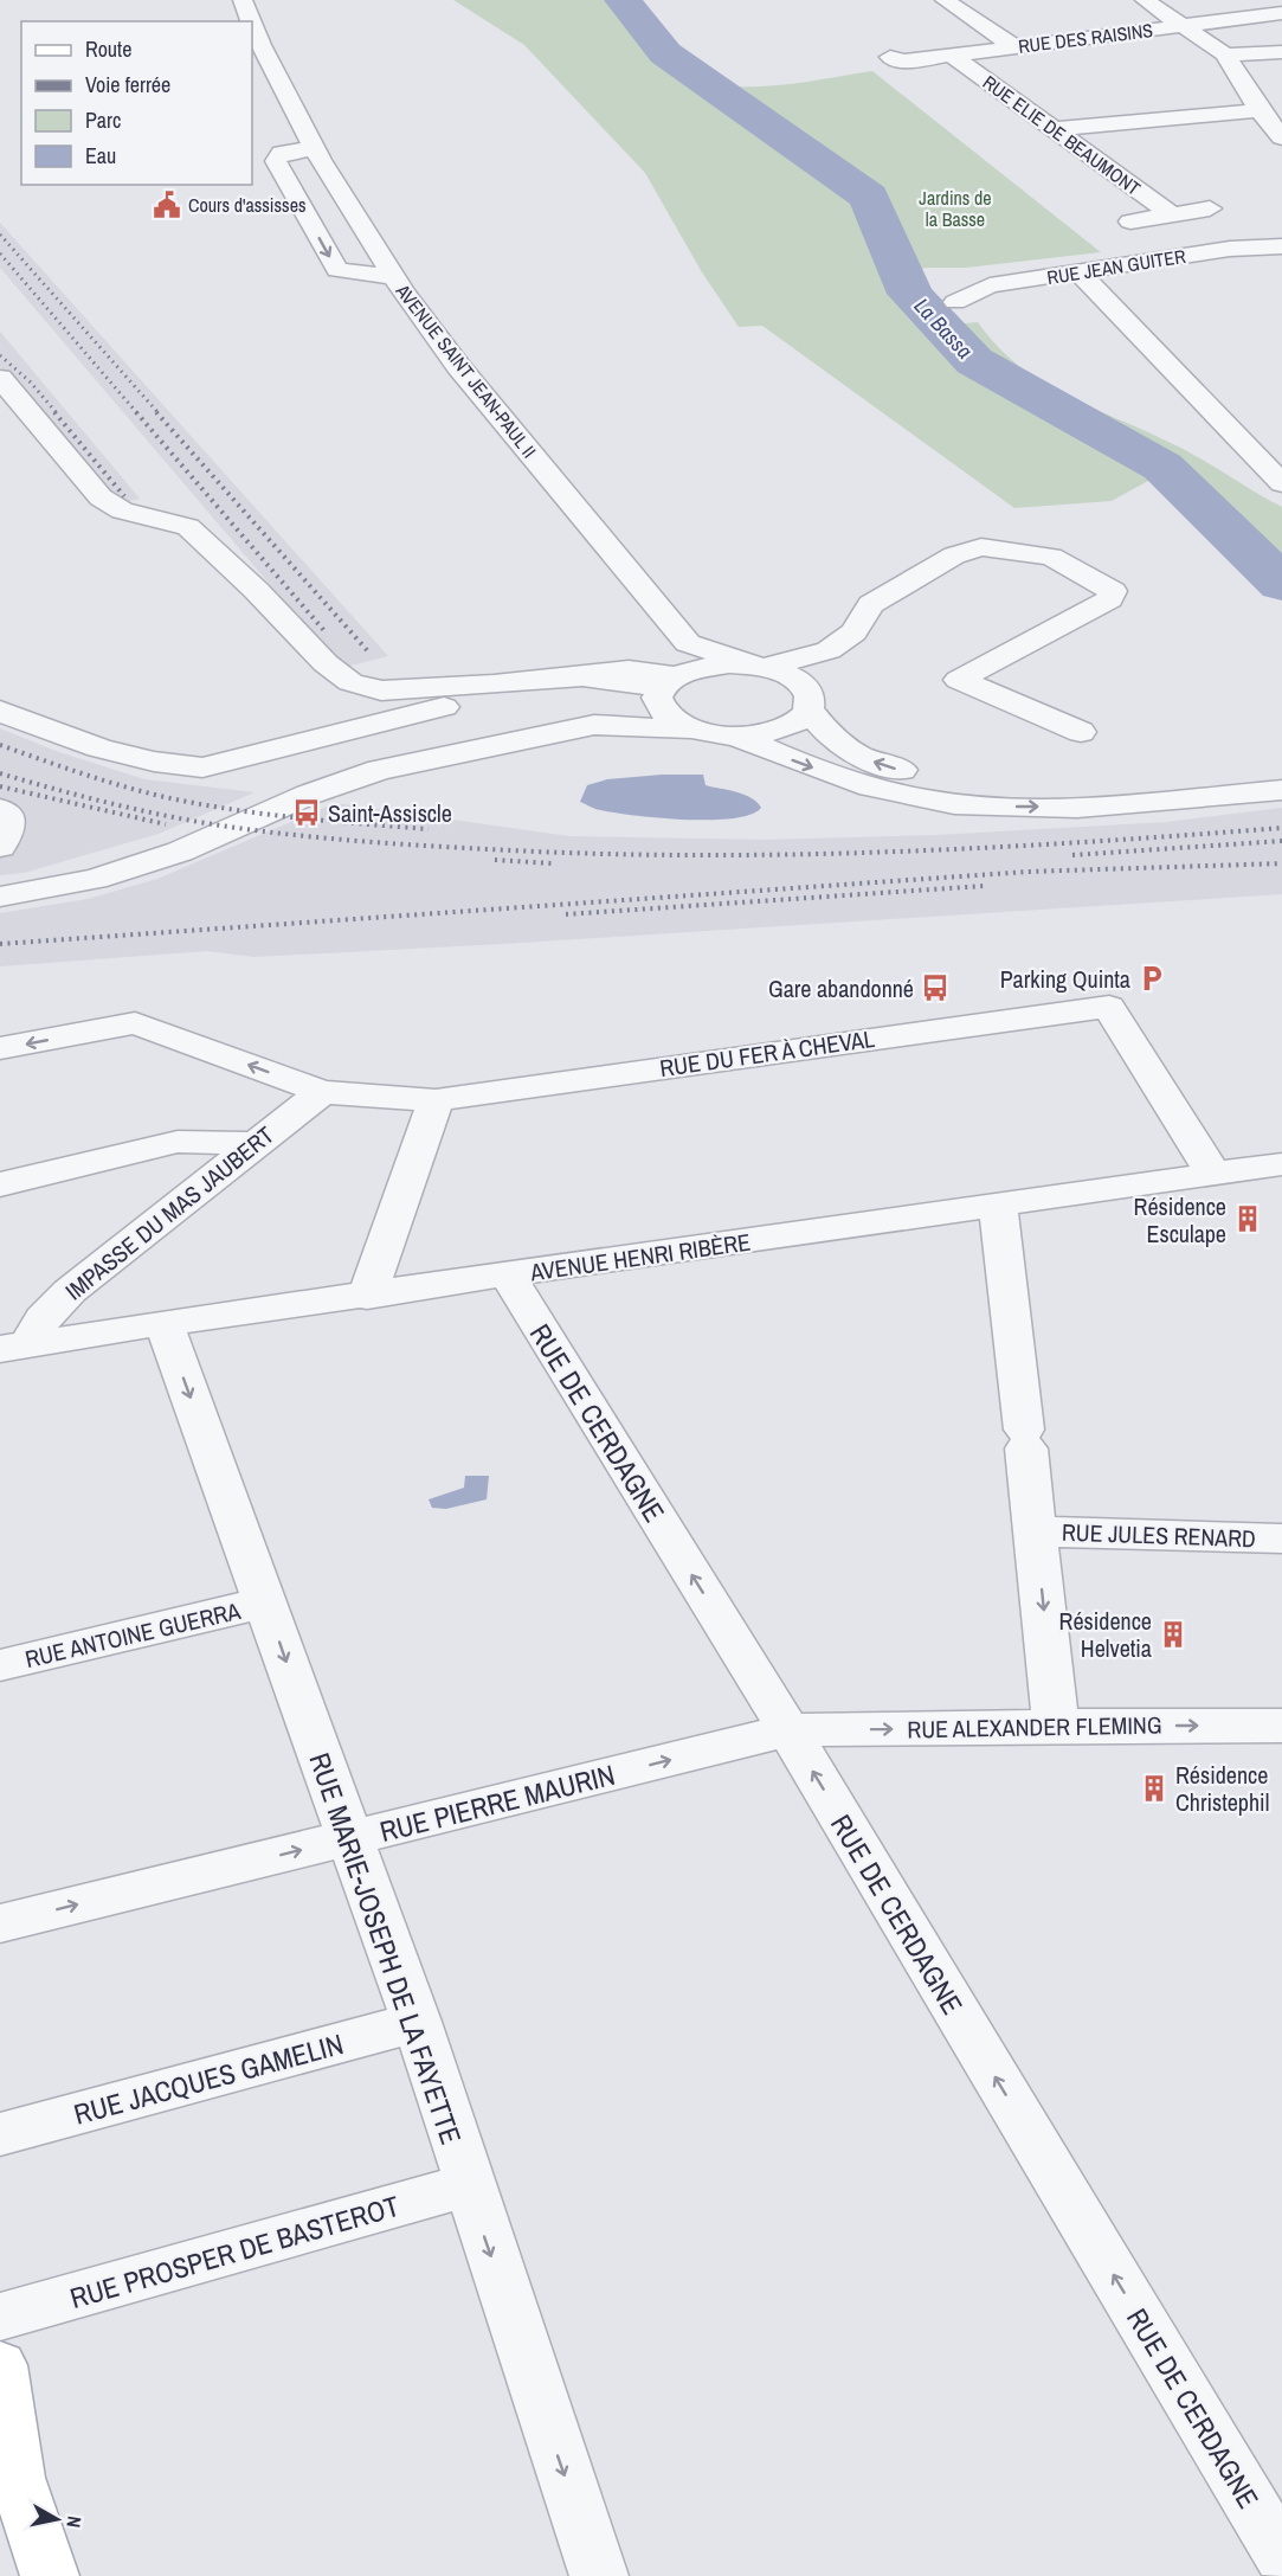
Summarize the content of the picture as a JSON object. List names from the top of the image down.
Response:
{
  "streets": {
    "street": [
      "RUE DES RAISINS",
      "RUE ELIE DE BEAUMONT",
      "RUE JEAN GUITER",
      "AVENUE SAINT JEAN-PAUL II",
      "RUE DU FER À CHEVAL",
      "IMPASSE DU MAS JAUBERT",
      "AVENUE HENRI RIBÈRE",
      "RUE DE CERDAGNE",
      "RUE JULES RENARD",
      "RUE ANTOINE GUERRA",
      "RUE ALEXANDER FLEMING",
      "RUE PIERRE MAURIN",
      "RUE MARIE-JOSEPH DE LA FAYETTE",
      "RUE JACQUES GAMELIN",
      "RUE PROSPER DE BASTEROT"
    ]
  },
  "crossings": [
    ["RUE DES RAISINS", "RUE ELIE DE BEAUMONT"],
    ["RUE DU FER À CHEVAL", "AVENUE HENRI RIBÈRE"],
    ["IMPASSE DU MAS JAUBERT", "AVENUE HENRI RIBÈRE"],
    ["AVENUE HENRI RIBÈRE", "RUE DE CERDAGNE"],
    ["AVENUE HENRI RIBÈRE", "RUE JULES RENARD"],
    ["AVENUE HENRI RIBÈRE", "RUE MARIE-JOSEPH DE LA FAYETTE"],
    ["RUE DE CERDAGNE", "RUE ALEXANDER FLEMING"],
    ["RUE DE CERDAGNE", "RUE PIERRE MAURIN"],
    ["RUE JULES RENARD", "RUE ALEXANDER FLEMING"],
    ["RUE ANTOINE GUERRA", "RUE MARIE-JOSEPH DE LA FAYETTE"],
    ["RUE ALEXANDER FLEMING", "RUE PIERRE MAURIN"],
    ["RUE PIERRE MAURIN", "RUE MARIE-JOSEPH DE LA FAYETTE"],
    ["RUE MARIE-JOSEPH DE LA FAYETTE", "RUE JACQUES GAMELIN"],
    ["RUE MARIE-JOSEPH DE LA FAYETTE", "RUE PROSPER DE BASTEROT"]
  ],
  "one_way": [
    "RUE DE CERDAGNE",
    "RUE ALEXANDER FLEMING",
    "RUE PIERRE MAURIN",
    "RUE MARIE-JOSEPH DE LA FAYETTE"
  ],
  "water": ["La Bassa"],
  "parks": ["Jardins de la Basse"],
  "places": {
    "public building": ["Cours d'assisses"],
    "bus stop": ["Saint-Assiscle", "Gare abandonné"],
    "parking": ["Parking Quinta"],
    "building": ["Résidence Esculape", "Résidence Helvetia", "Résidence Christephil"]
  },
  "legend": [
    "Route",
    "Voie ferrée",
    "Parc",
    "Eau"
  ],
  "north": "right"
}
